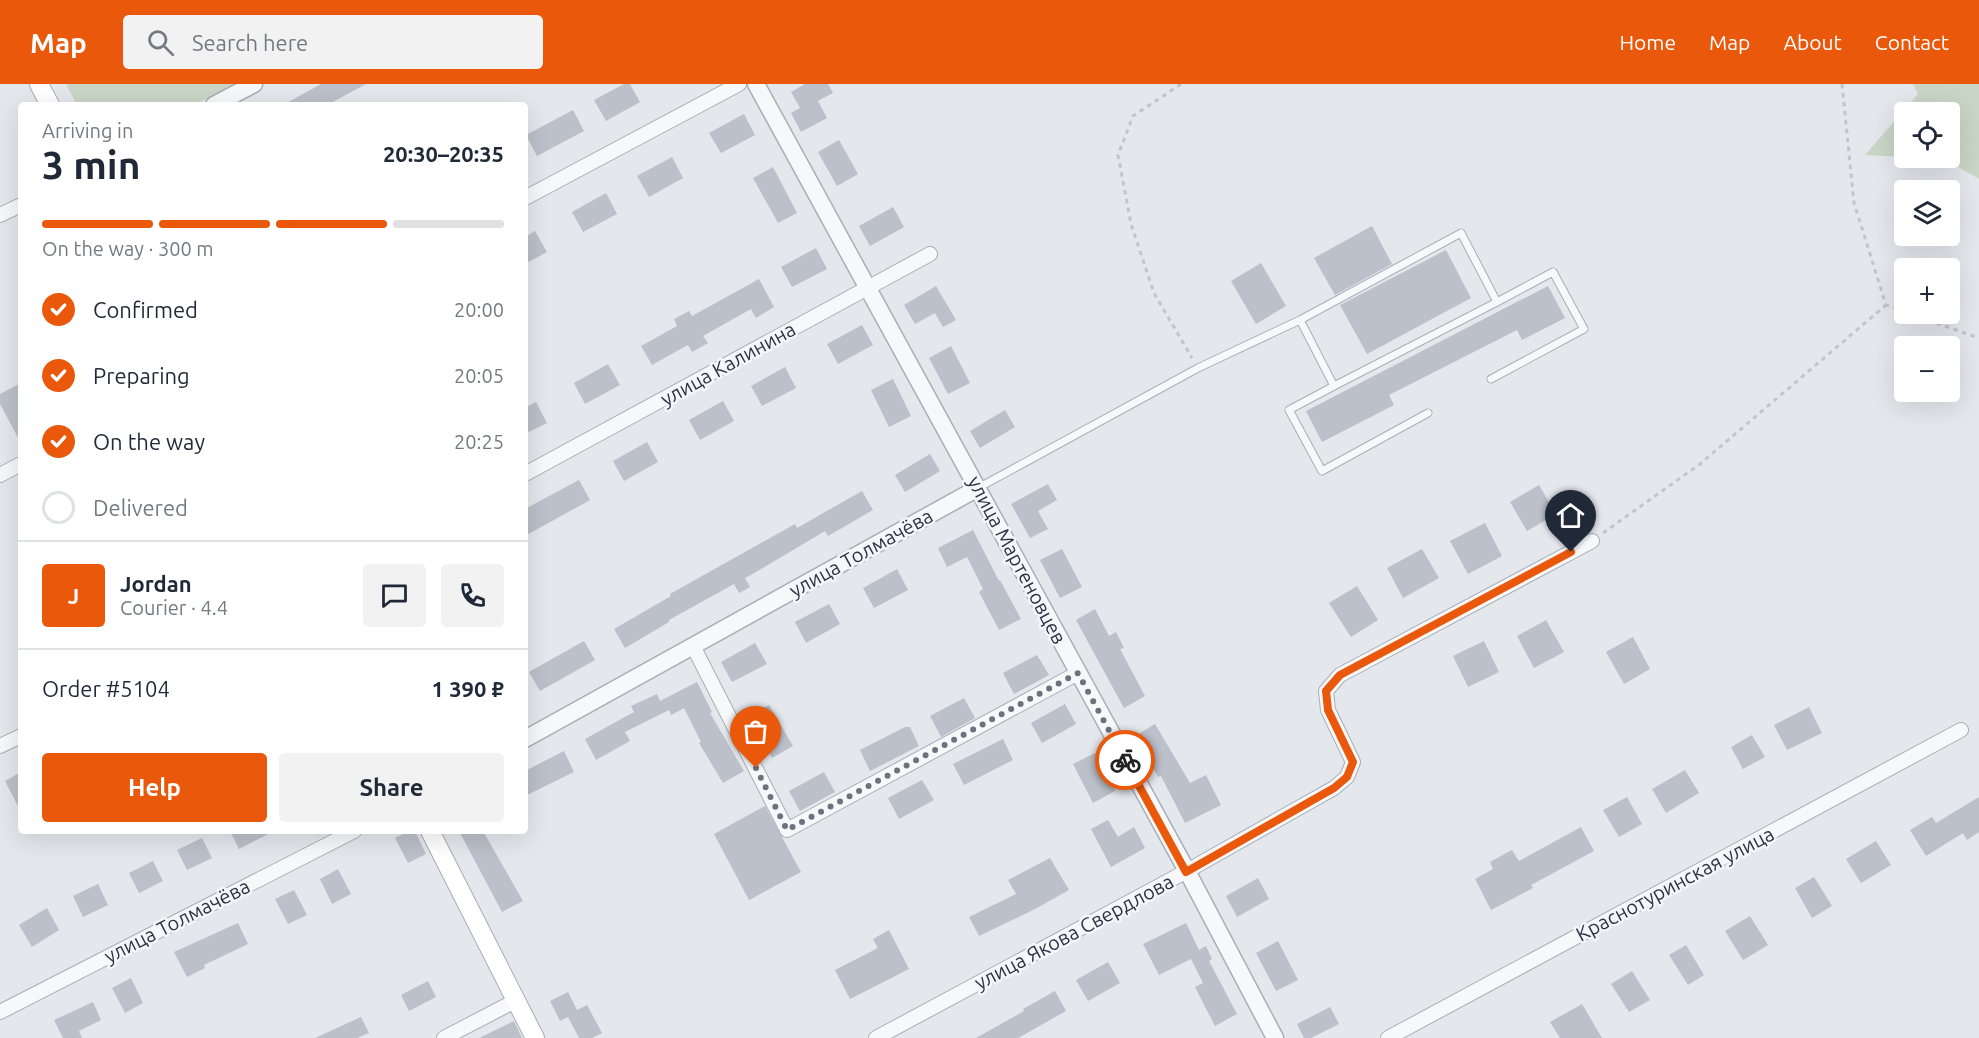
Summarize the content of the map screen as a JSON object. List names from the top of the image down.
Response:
{
  "streets": {
    "street": [
      "улица Калинина",
      "улица Толмачёва",
      "улица Мартеновцев",
      "Краснотуринская улица",
      "улица Якова Свердлова"
    ]
  },
  "crossings": [
    ["улица Калинина", "улица Мартеновцев"],
    ["улица Толмачёва", "улица Мартеновцев"],
    ["улица Мартеновцев", "улица Якова Свердлова"]
  ],
  "page": {
    "header": "Map",
    "search": "Search here",
    "nav": [
      "Home",
      "Map",
      "About",
      "Contact"
    ],
    "map_buttons": ["+", "−"],
    "heading": ["3 min", "Arriving in", "20:30–20:35"],
    "panel": [
      "Jordan",
      "Courier · 4.4",
      "Order #5104",
      "1 390 ₽"
    ],
    "bar": "On the way · 300 m",
    "list": [
      ["Confirmed", "20:00"],
      ["Preparing", "20:05"],
      ["On the way", "20:25"],
      "Delivered"
    ],
    "round": "J",
    "buttons": ["Help", "Share"]
  }
}
